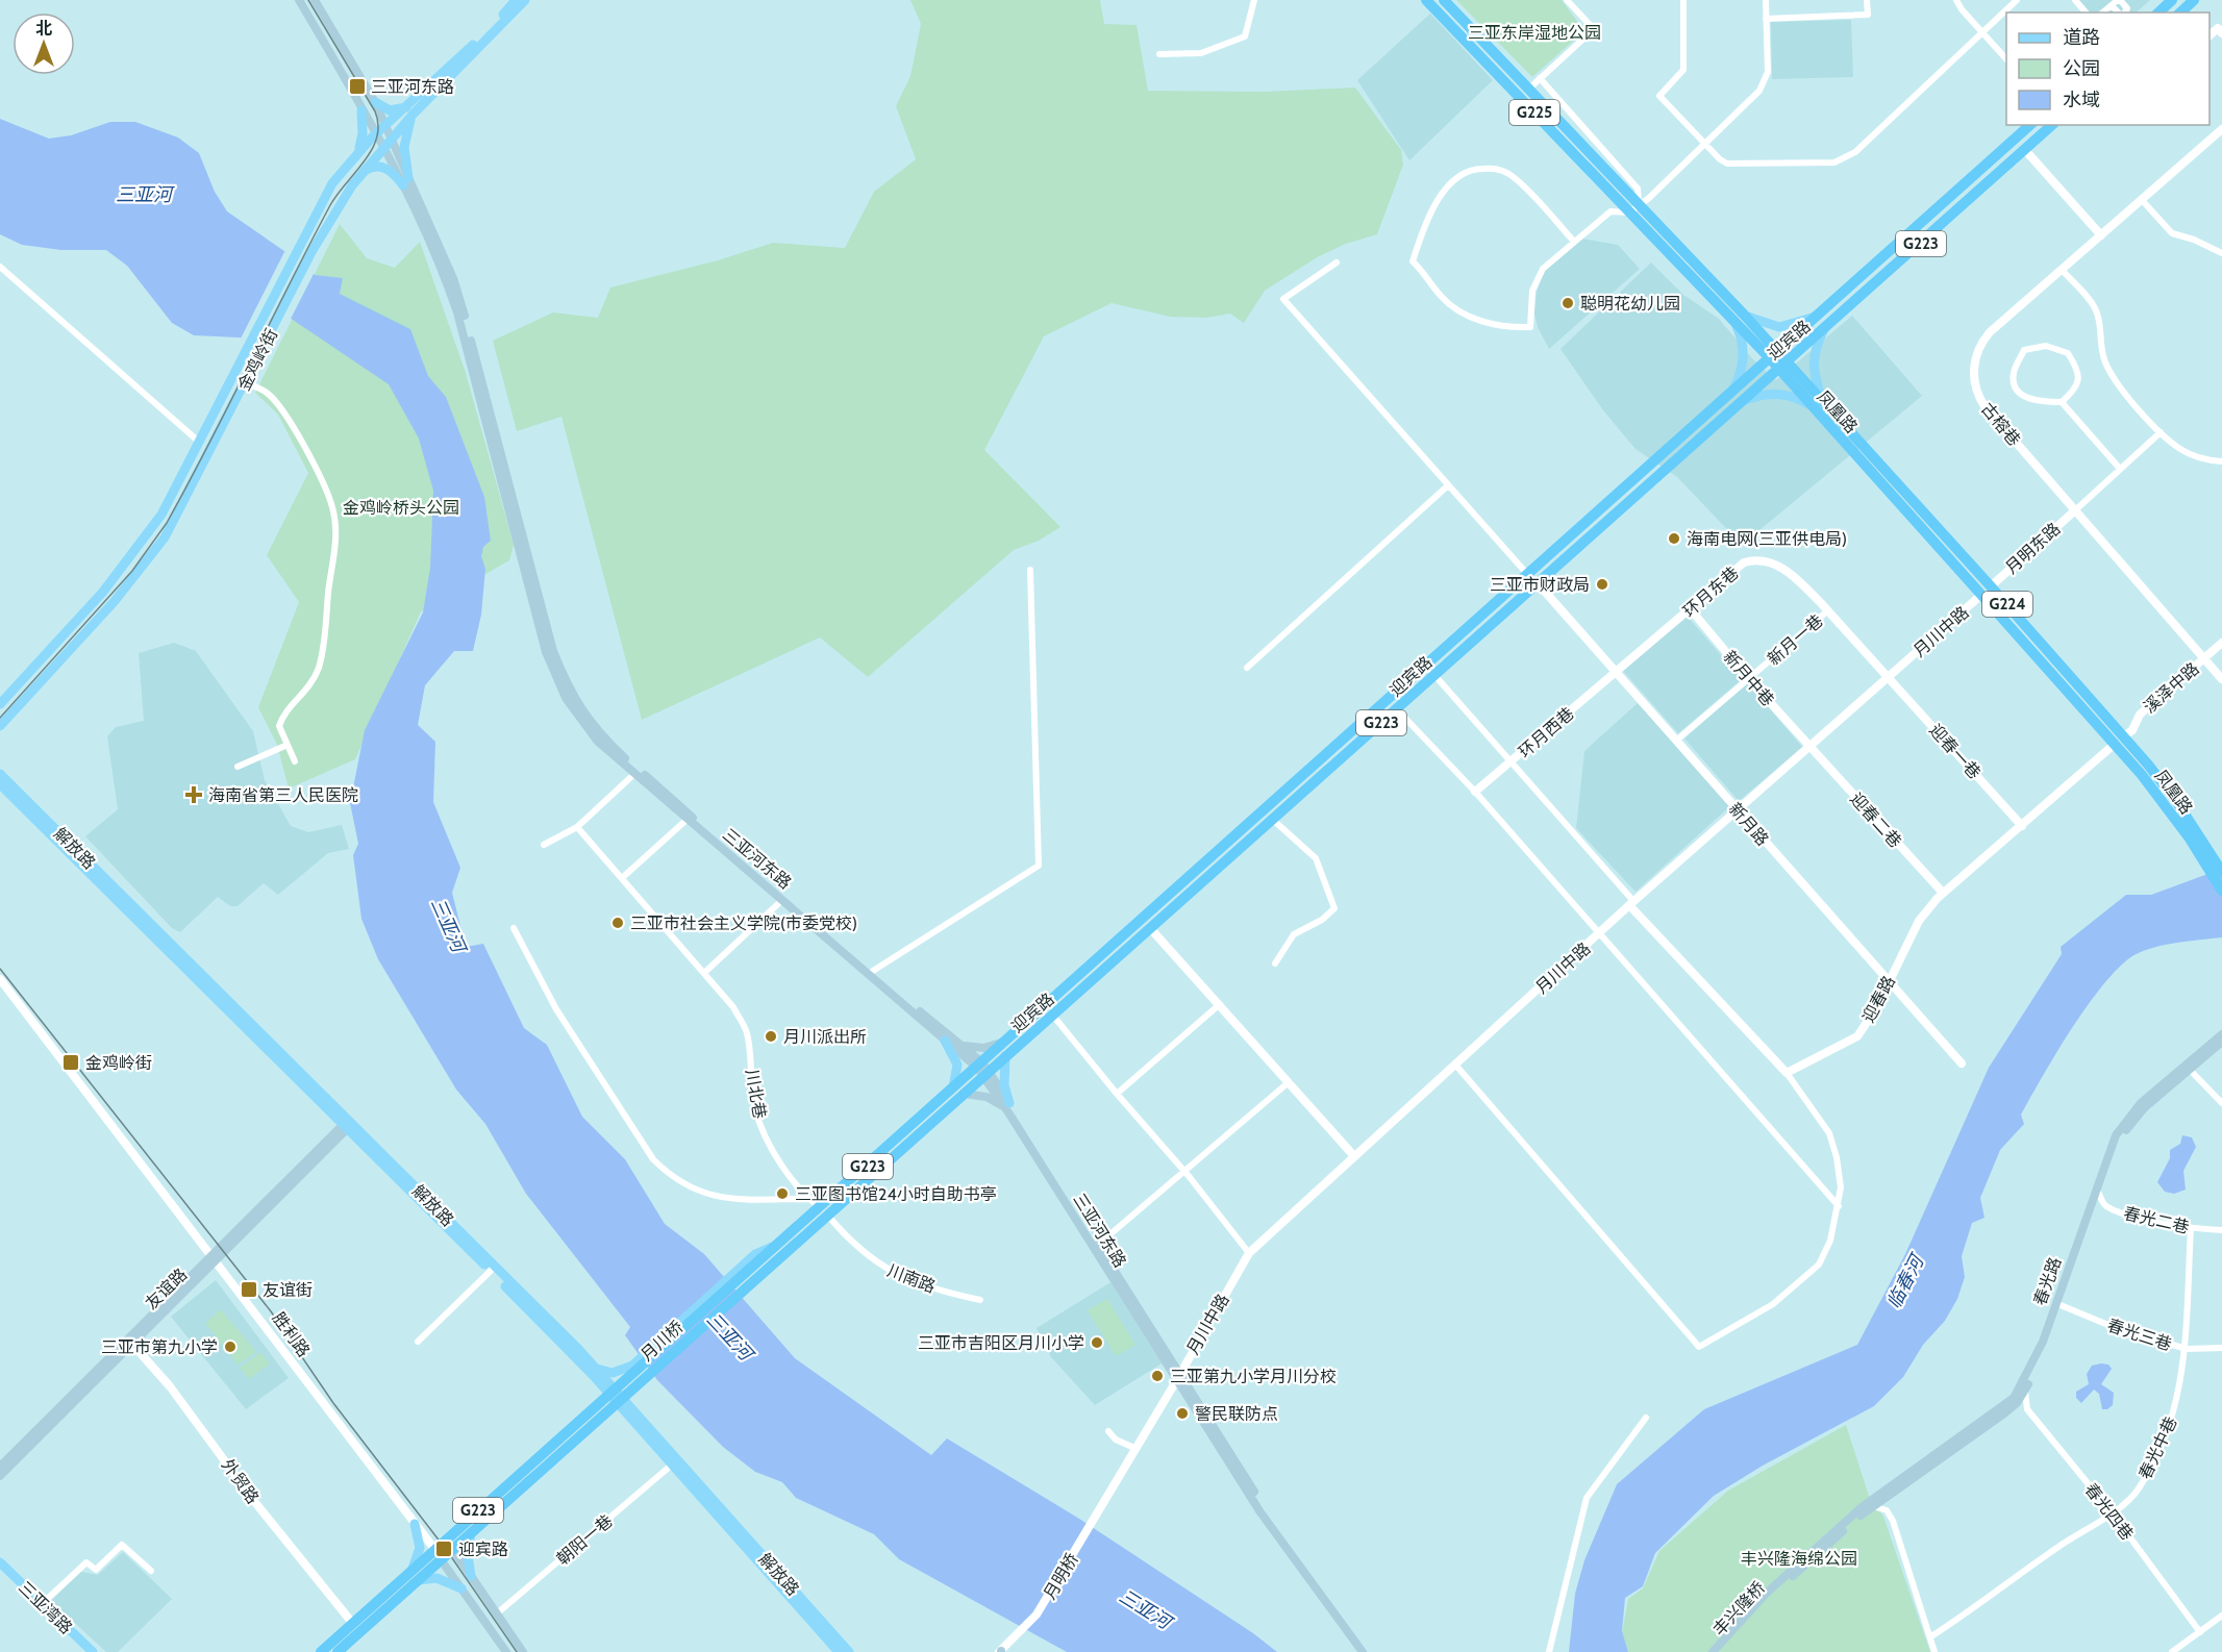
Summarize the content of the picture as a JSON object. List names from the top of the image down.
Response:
{
  "streets": {
    "highway": [
      "G225",
      "G223",
      "迎宾路",
      "凤凰路",
      "G224",
      "月川桥"
    ],
    "main road": [
      "金鸡岭街",
      "解放路",
      "三亚河东路",
      "春光路",
      "友谊路",
      "胜利路",
      "三亚湾路",
      "丰兴隆桥"
    ],
    "street": [
      "古榕巷",
      "月明东路",
      "环月东巷",
      "月川中路",
      "新月一巷",
      "新月中巷",
      "溪泽中路",
      "环月西巷",
      "迎春一巷",
      "迎春二巷",
      "新月路",
      "迎春路",
      "川北巷",
      "春光二巷",
      "川南路",
      "春光三巷",
      "春光中巷",
      "外贸路",
      "春光四巷",
      "朝阳一巷",
      "月明桥"
    ]
  },
  "crossings": [
    ["G223", "解放路"],
    ["G223", "胜利路"],
    ["G223", "月川桥"],
    ["G223", "外贸路"],
    ["迎宾路", "凤凰路"],
    ["迎宾路", "新月路"],
    ["迎宾路", "三亚河东路"],
    ["迎宾路", "川北巷"],
    ["迎宾路", "川南路"],
    ["迎宾路", "月川桥"],
    ["金鸡岭街", "三亚河东路"],
    ["凤凰路", "月明东路"],
    ["凤凰路", "G224"],
    ["凤凰路", "月川中路"],
    ["凤凰路", "溪泽中路"],
    ["凤凰路", "迎春路"],
    ["古榕巷", "月明东路"],
    ["古榕巷", "溪泽中路"],
    ["环月东巷", "月川中路"],
    ["环月东巷", "新月一巷"],
    ["环月东巷", "新月中巷"],
    ["环月东巷", "环月西巷"],
    ["环月东巷", "迎春一巷"],
    ["环月东巷", "新月路"],
    ["月川中路", "新月中巷"],
    ["月川中路", "迎春一巷"],
    ["月川中路", "迎春二巷"],
    ["月川中路", "新月路"],
    ["月川中路", "三亚河东路"],
    ["月川中路", "月明桥"],
    ["新月一巷", "新月中巷"],
    ["新月一巷", "新月路"],
    ["新月中巷", "迎春二巷"],
    ["环月西巷", "新月路"],
    ["迎春一巷", "迎春路"],
    ["迎春二巷", "迎春路"],
    ["新月路", "迎春路"],
    ["解放路", "友谊路"],
    ["解放路", "朝阳一巷"],
    ["川北巷", "川南路"],
    ["春光二巷", "春光路"],
    ["春光二巷", "春光中巷"],
    ["春光路", "春光三巷"],
    ["春光路", "春光四巷"],
    ["春光路", "丰兴隆桥"],
    ["友谊路", "胜利路"],
    ["友谊路", "外贸路"],
    ["春光三巷", "春光中巷"],
    ["春光中巷", "春光四巷"]
  ],
  "water": ["三亚河", "临春河"],
  "parks": ["三亚东岸湿地公园", "金鸡岭桥头公园", "丰兴隆海绵公园"],
  "places": {
    "transit": [
      "三亚河东路",
      "金鸡岭街",
      "友谊街",
      "迎宾路"
    ],
    "other": [
      "聪明花幼儿园",
      "海南电网(三亚供电局)",
      "三亚市财政局",
      "三亚市社会主义学院(市委党校)",
      "月川派出所",
      "三亚图书馆24小时自助书亭",
      "三亚市吉阳区月川小学",
      "三亚市第九小学",
      "三亚第九小学月川分校",
      "警民联防点"
    ],
    "health": ["海南省第三人民医院"]
  },
  "legend": ["道路", "公园", "水域"],
  "north": "top"
}
